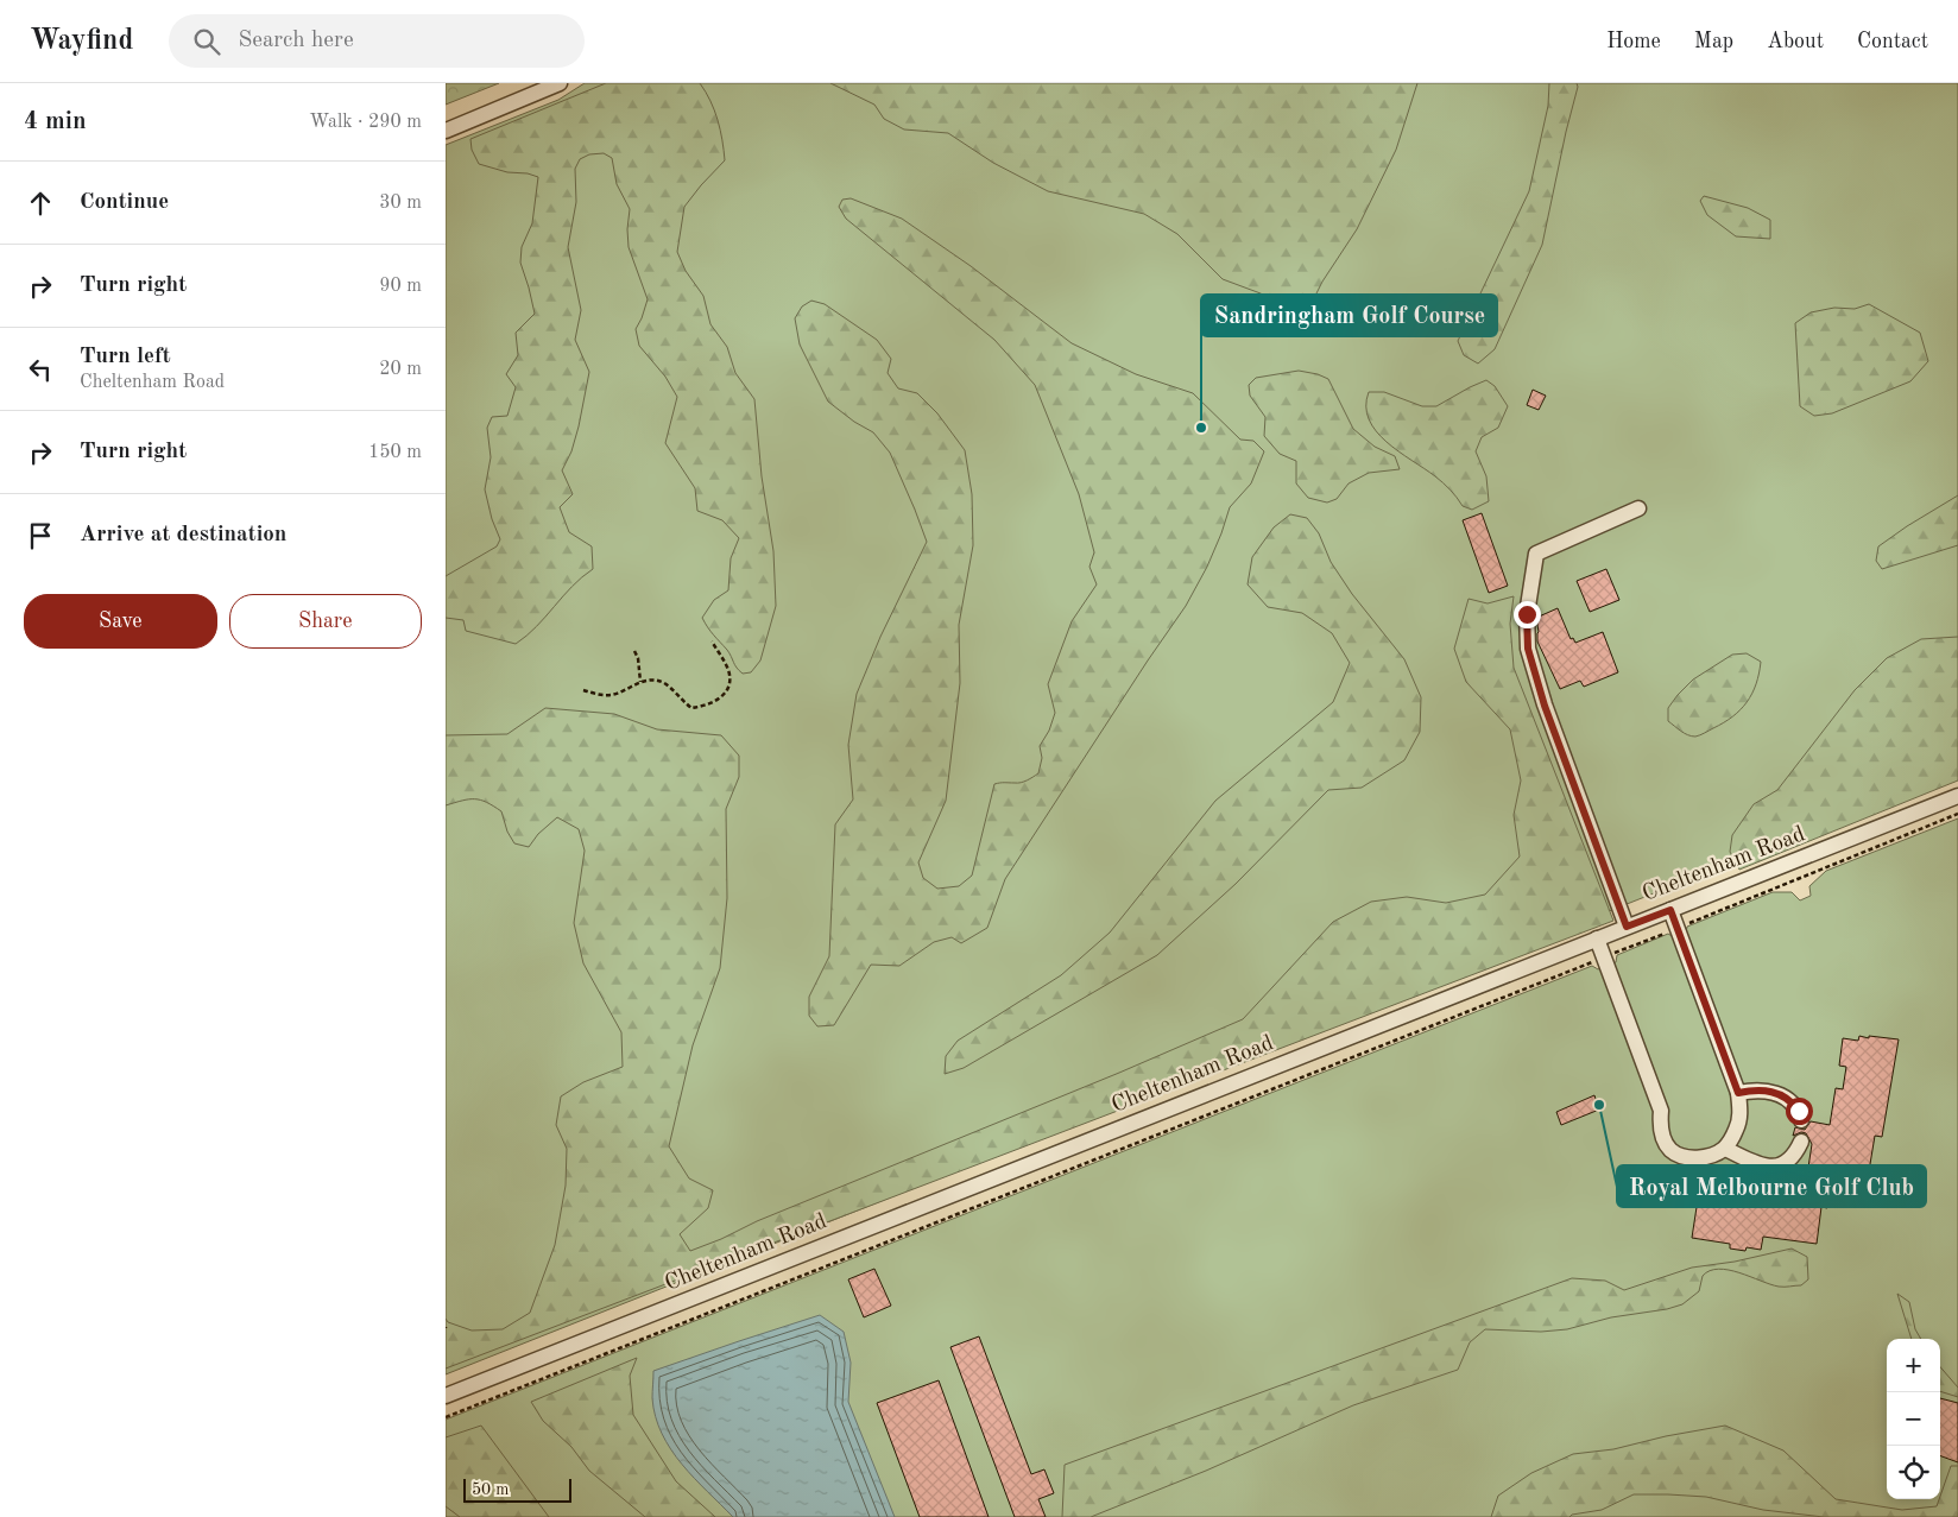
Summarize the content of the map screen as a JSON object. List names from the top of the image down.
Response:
{
  "streets": {
    "street": ["Cheltenham Road"]
  },
  "places": ["Sandringham Golf Course", "Royal Melbourne Golf Club"],
  "scale_bar": "50 m",
  "page": {
    "header": "Wayfind",
    "search": "Search here",
    "nav": [
      "Home",
      "Map",
      "About",
      "Contact"
    ],
    "heading": ["4 min", "Walk · 290 m"],
    "list": [
      ["Continue", "30 m"],
      ["Turn right", "90 m"],
      ["Turn left", "Cheltenham Road", "20 m"],
      ["Turn right", "150 m"],
      "Arrive at destination"
    ],
    "buttons": ["Save", "Share"],
    "map_buttons": ["+", "−"],
    "scale": "50 m"
  }
}
